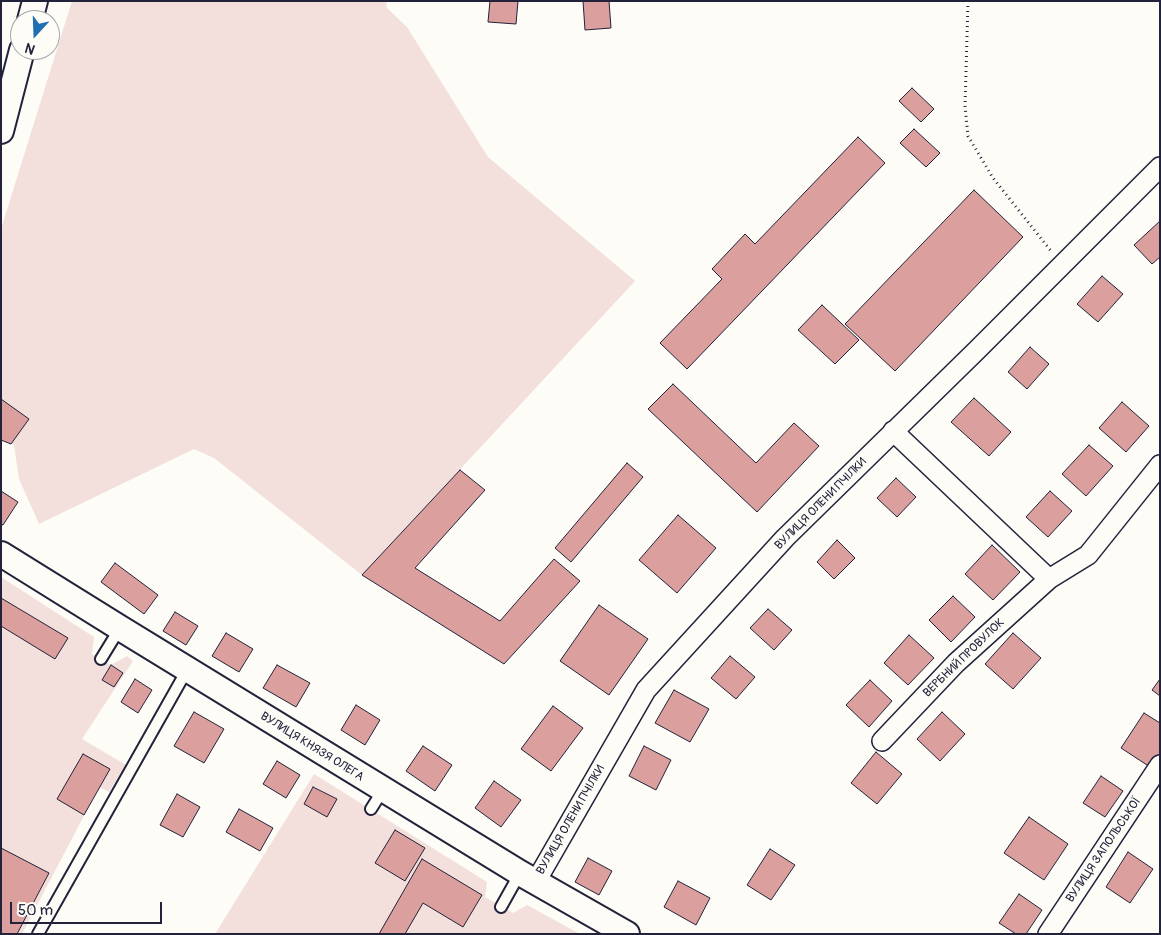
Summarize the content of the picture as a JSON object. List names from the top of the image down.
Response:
{
  "streets": {
    "street": [
      "ВУЛИЦЯ ОЛЕНИ ПЧІЛКИ",
      "ВЕРБНИЙ ПРОВУЛОК",
      "ВУЛИЦЯ КНЯЗЯ ОЛЕГА",
      "ВУЛИЦЯ ЗАПОЛЬСЬКОЇ"
    ]
  },
  "crossings": [
    ["ВУЛИЦЯ ОЛЕНИ ПЧІЛКИ", "ВУЛИЦЯ КНЯЗЯ ОЛЕГА"]
  ],
  "scale_bar": "50 m",
  "north": "bottom"
}
